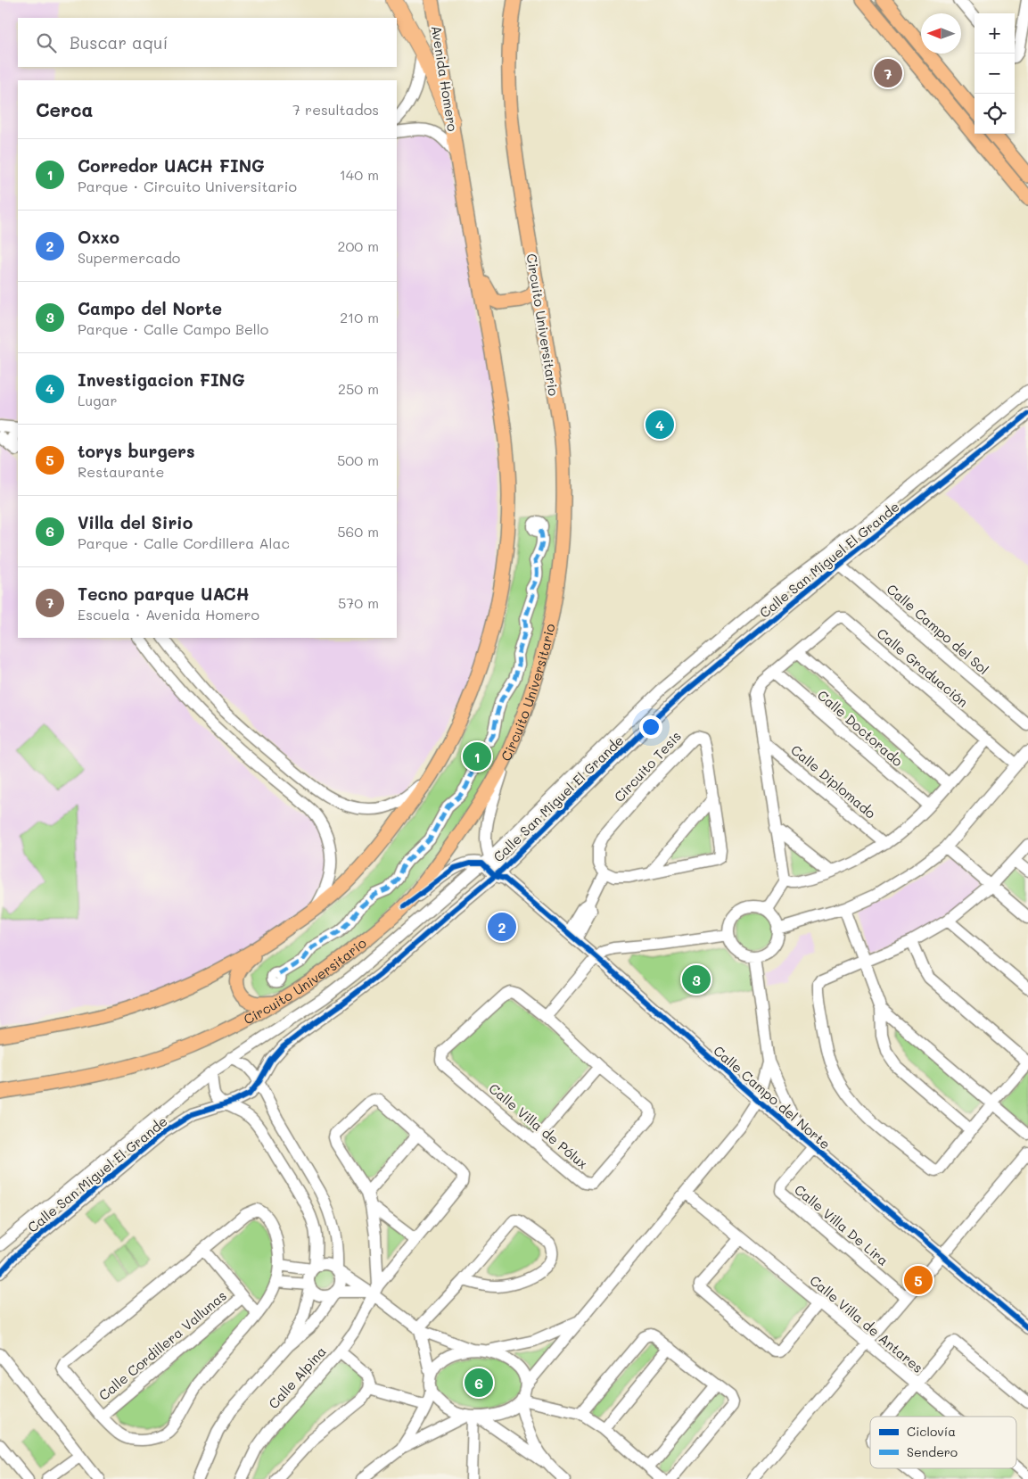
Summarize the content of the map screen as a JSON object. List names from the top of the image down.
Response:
{
  "streets": {
    "main road": ["Avenida Homero", "Circuito Universitario"],
    "street": [
      "Calle San Miguel El Grande",
      "Calle Campo del Sol",
      "Calle Graduación",
      "Calle Doctorado",
      "Circuito Tesis",
      "Calle Diplomado",
      "Calle Campo del Norte",
      "Calle Villa de Pólux",
      "Calle Villa De Lira",
      "Calle Villa de Antares",
      "Calle Cordillera Vallunas",
      "Calle Alpina"
    ]
  },
  "crossings": [
    ["Calle San Miguel El Grande", "Calle Campo del Sol"],
    ["Calle San Miguel El Grande", "Calle Campo del Norte"],
    ["Calle Graduación", "Calle Doctorado"],
    ["Calle Campo del Norte", "Calle Villa De Lira"],
    ["Calle Campo del Norte", "Calle Villa de Antares"]
  ],
  "legend": ["Ciclovía", "Sendero"],
  "north": "left",
  "page": {
    "map_buttons": ["+", "−"],
    "search": "Buscar aquí",
    "pins": [
      "7",
      "4",
      "1",
      "2",
      "3",
      "5",
      "6"
    ],
    "heading": ["Cerca", "7 resultados"],
    "list": [
      {
        "mark": "1",
        "name": "Corredor UACH FING",
        "note": "Parque · Circuito Universitario",
        "value": "140 m"
      },
      {
        "mark": "2",
        "name": "Oxxo",
        "note": "Supermercado",
        "value": "200 m"
      },
      {
        "mark": "3",
        "name": "Campo del Norte",
        "note": "Parque · Calle Campo Bello",
        "value": "210 m"
      },
      {
        "mark": "4",
        "name": "Investigacion FING",
        "note": "Lugar",
        "value": "250 m"
      },
      {
        "mark": "5",
        "name": "torys burgers",
        "note": "Restaurante",
        "value": "500 m"
      },
      {
        "mark": "6",
        "name": "Villa del Sirio",
        "note": "Parque · Calle Cordillera Alac",
        "value": "560 m"
      },
      {
        "mark": "7",
        "name": "Tecno parque UACH",
        "note": "Escuela · Avenida Homero",
        "value": "570 m"
      }
    ]
  }
}
